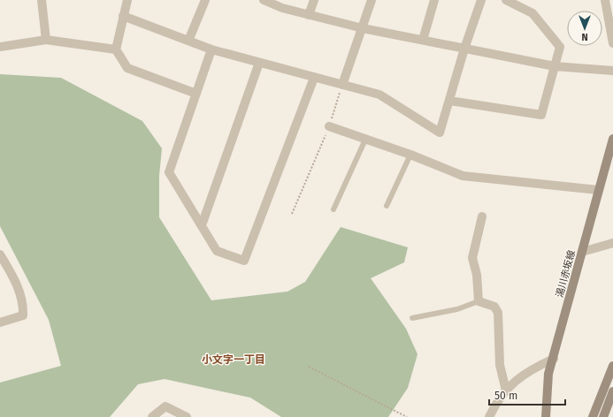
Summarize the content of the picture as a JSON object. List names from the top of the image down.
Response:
{
  "streets": {
    "main road": ["湯川赤坂線"]
  },
  "districts": ["小文字一丁目"],
  "scale_bar": "50 m",
  "north": "bottom"
}
